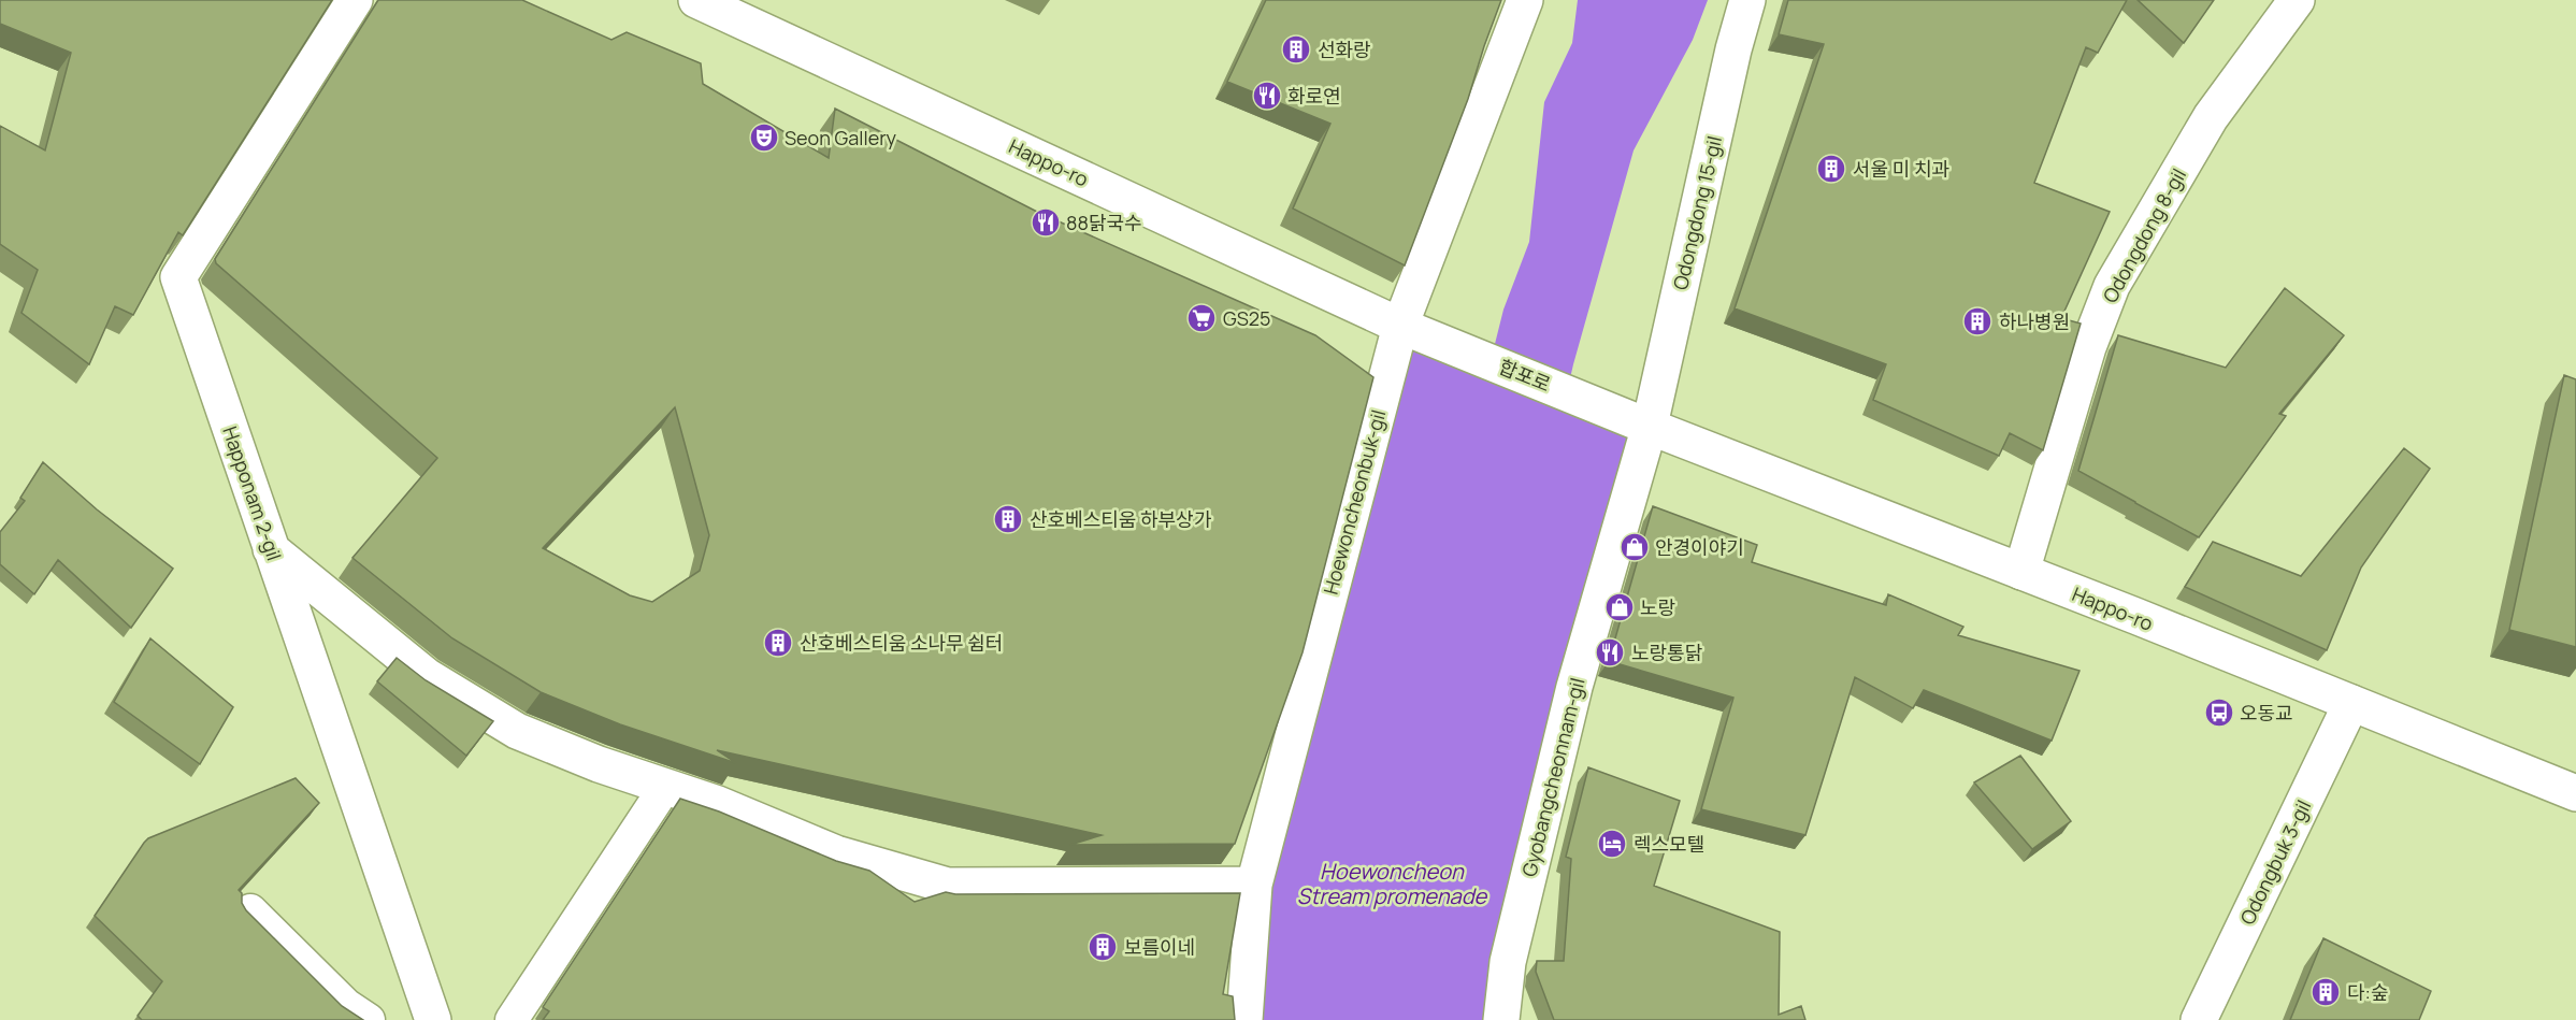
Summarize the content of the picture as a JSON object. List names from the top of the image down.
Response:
{
  "streets": {
    "street": [
      "Happo-ro",
      "Odongdong 15-gil",
      "Odongdong 8-gil",
      "합포로",
      "Happonam 2-gil",
      "Hoewoncheonbuk-gil",
      "Gyobangcheonnam-gil",
      "Odongbuk 3-gil"
    ]
  },
  "crossings": [
    ["Happo-ro", "Odongdong 15-gil"],
    ["Happo-ro", "Odongdong 8-gil"],
    ["Happo-ro", "합포로"],
    ["Happo-ro", "Hoewoncheonbuk-gil"],
    ["Happo-ro", "Gyobangcheonnam-gil"],
    ["Happo-ro", "Odongbuk 3-gil"],
    ["Odongdong 15-gil", "합포로"],
    ["Odongdong 15-gil", "Gyobangcheonnam-gil"],
    ["합포로", "Hoewoncheonbuk-gil"],
    ["합포로", "Gyobangcheonnam-gil"]
  ],
  "water": ["Hoewoncheon Stream promenade"],
  "places": {
    "building": [
      "선화랑",
      "서울 미 치과",
      "하나병원",
      "산호베스티움 하부상가",
      "산호베스티움 소나무 쉼터",
      "보름이네",
      "다:숲"
    ],
    "restaurant": ["화로연", "88닭국수", "노랑통닭"],
    "theatre": ["Seon Gallery"],
    "supermarket": ["GS25"],
    "shop": ["안경이야기", "노랑"],
    "bus stop": ["오동교"],
    "hotel": ["렉스모텔"]
  }
}
